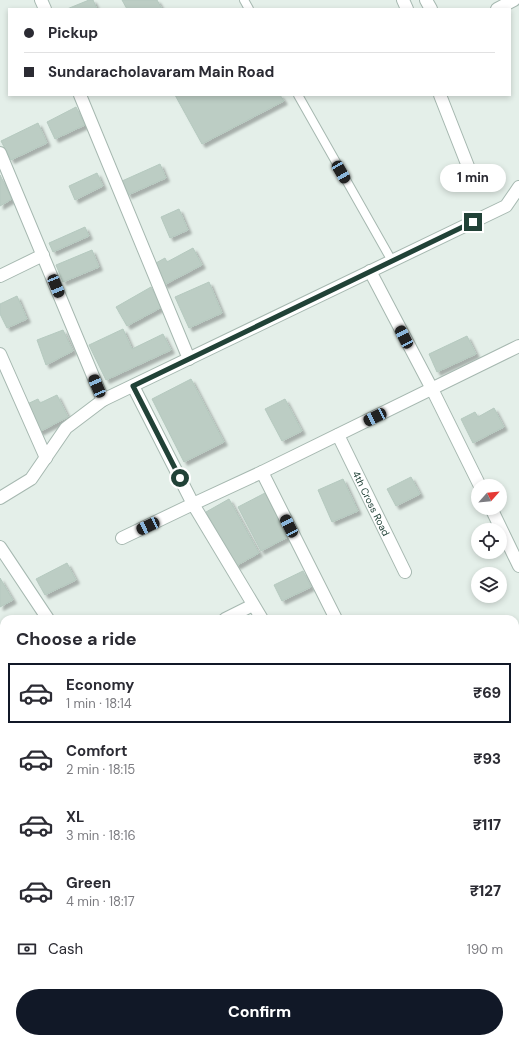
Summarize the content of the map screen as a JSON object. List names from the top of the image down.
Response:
{
  "streets": {
    "street": ["4th Cross Road"]
  },
  "north": "top right",
  "page": {
    "banner": ["Pickup", "Sundaracholavaram Main Road"],
    "bubble": "1 min",
    "heading": "Choose a ride",
    "list": [
      {
        "name": "Economy",
        "note": "1 min · 18:14",
        "value": "₹69"
      },
      {
        "name": "Comfort",
        "note": "2 min · 18:15",
        "value": "₹93"
      },
      {
        "name": "XL",
        "note": "3 min · 18:16",
        "value": "₹117"
      },
      {
        "name": "Green",
        "note": "4 min · 18:17",
        "value": "₹127"
      }
    ],
    "pay": ["Cash", "190 m"],
    "buttons": "Confirm"
  }
}
